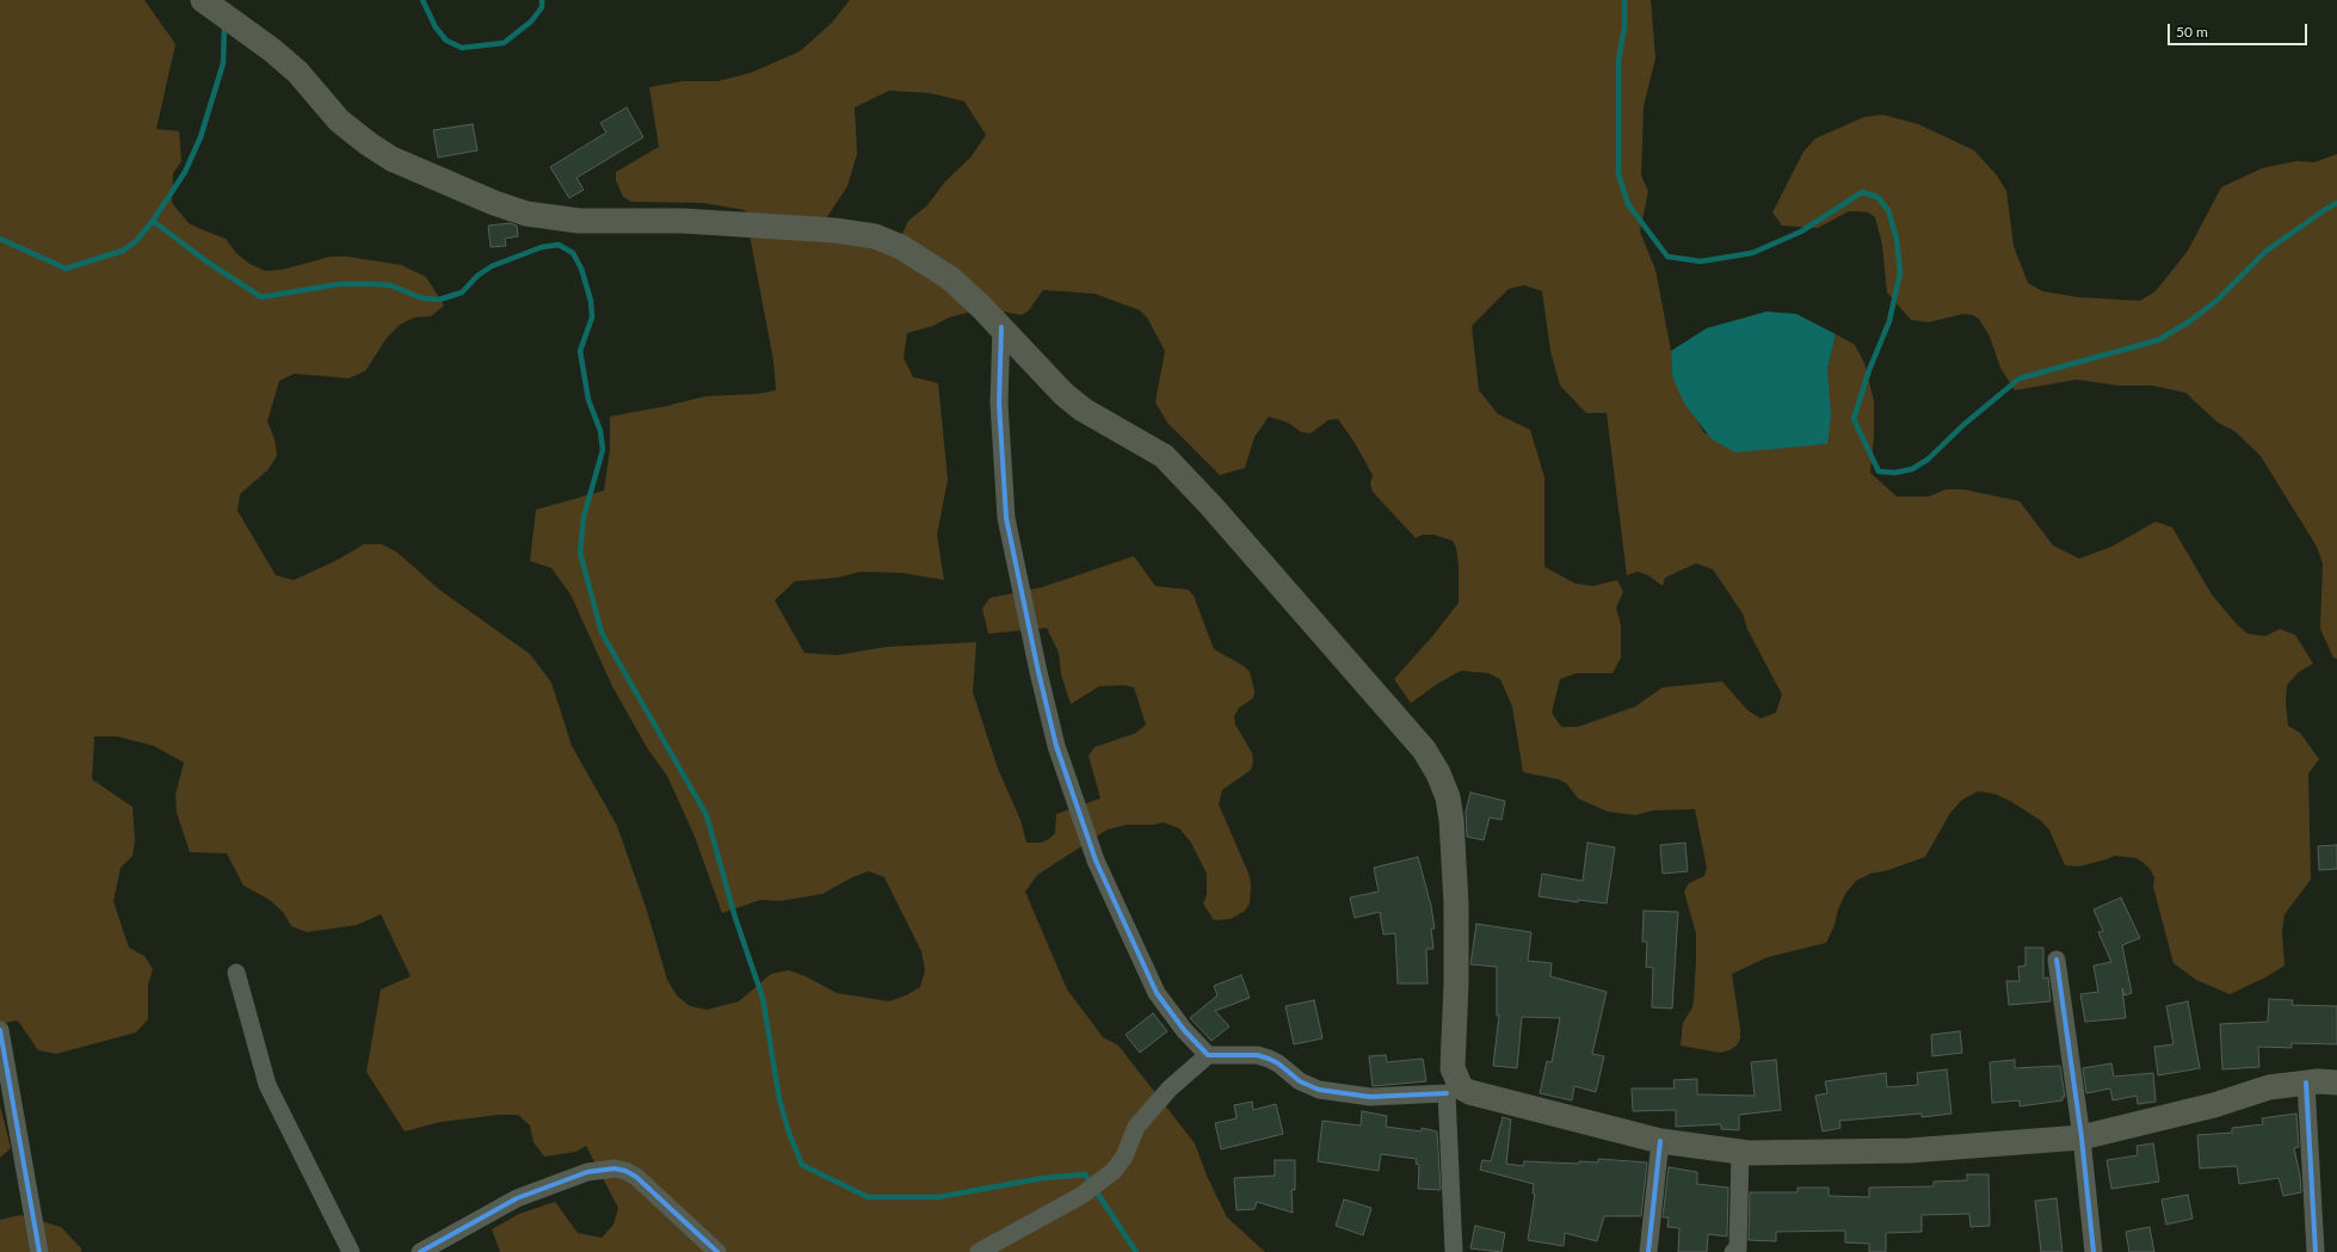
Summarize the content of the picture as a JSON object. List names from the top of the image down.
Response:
{
  "scale_bar": "50 m"
}
